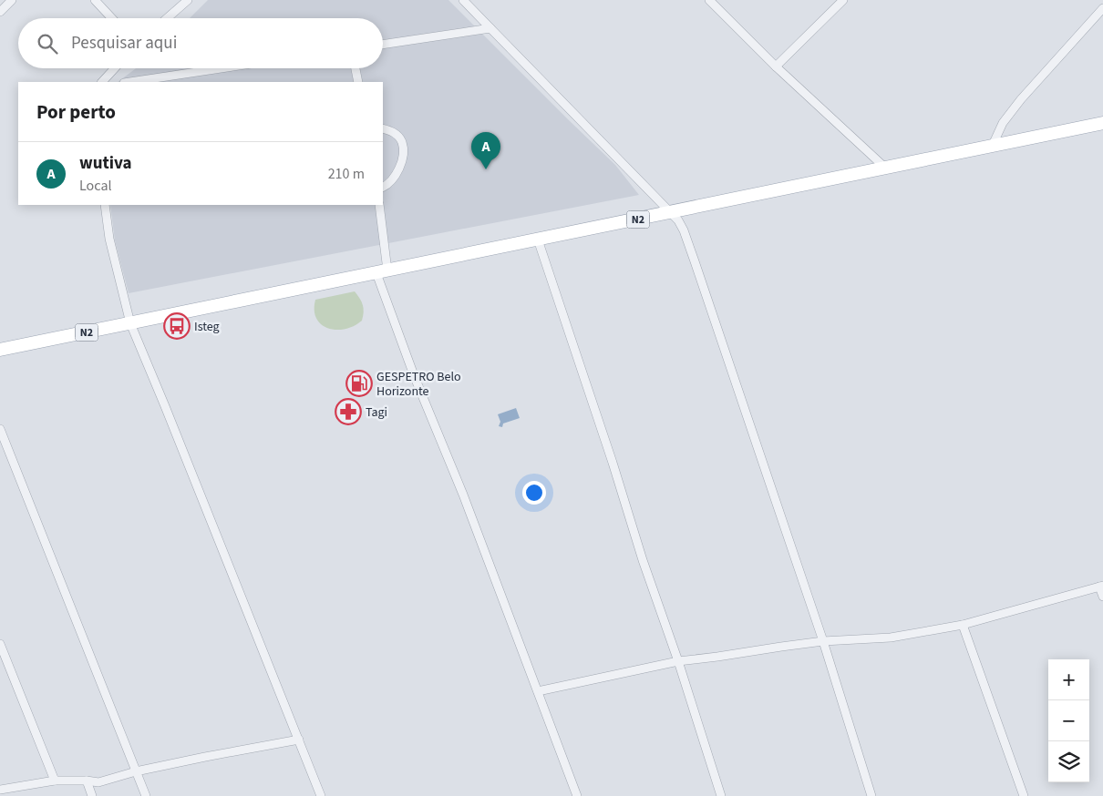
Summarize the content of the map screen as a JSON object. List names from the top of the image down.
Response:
{
  "streets": {
    "main road": ["N2"]
  },
  "places": {
    "bus stop": ["Isteg"],
    "fuel station": ["GESPETRO Belo Horizonte"],
    "pharmacy": ["Tagi"]
  },
  "page": {
    "search": "Pesquisar aqui",
    "heading": "Por perto",
    "pins": "A",
    "list": [
      {
        "mark": "A",
        "name": "wutiva",
        "note": "Local",
        "value": "210 m"
      }
    ],
    "map_buttons": ["+", "−"]
  }
}
